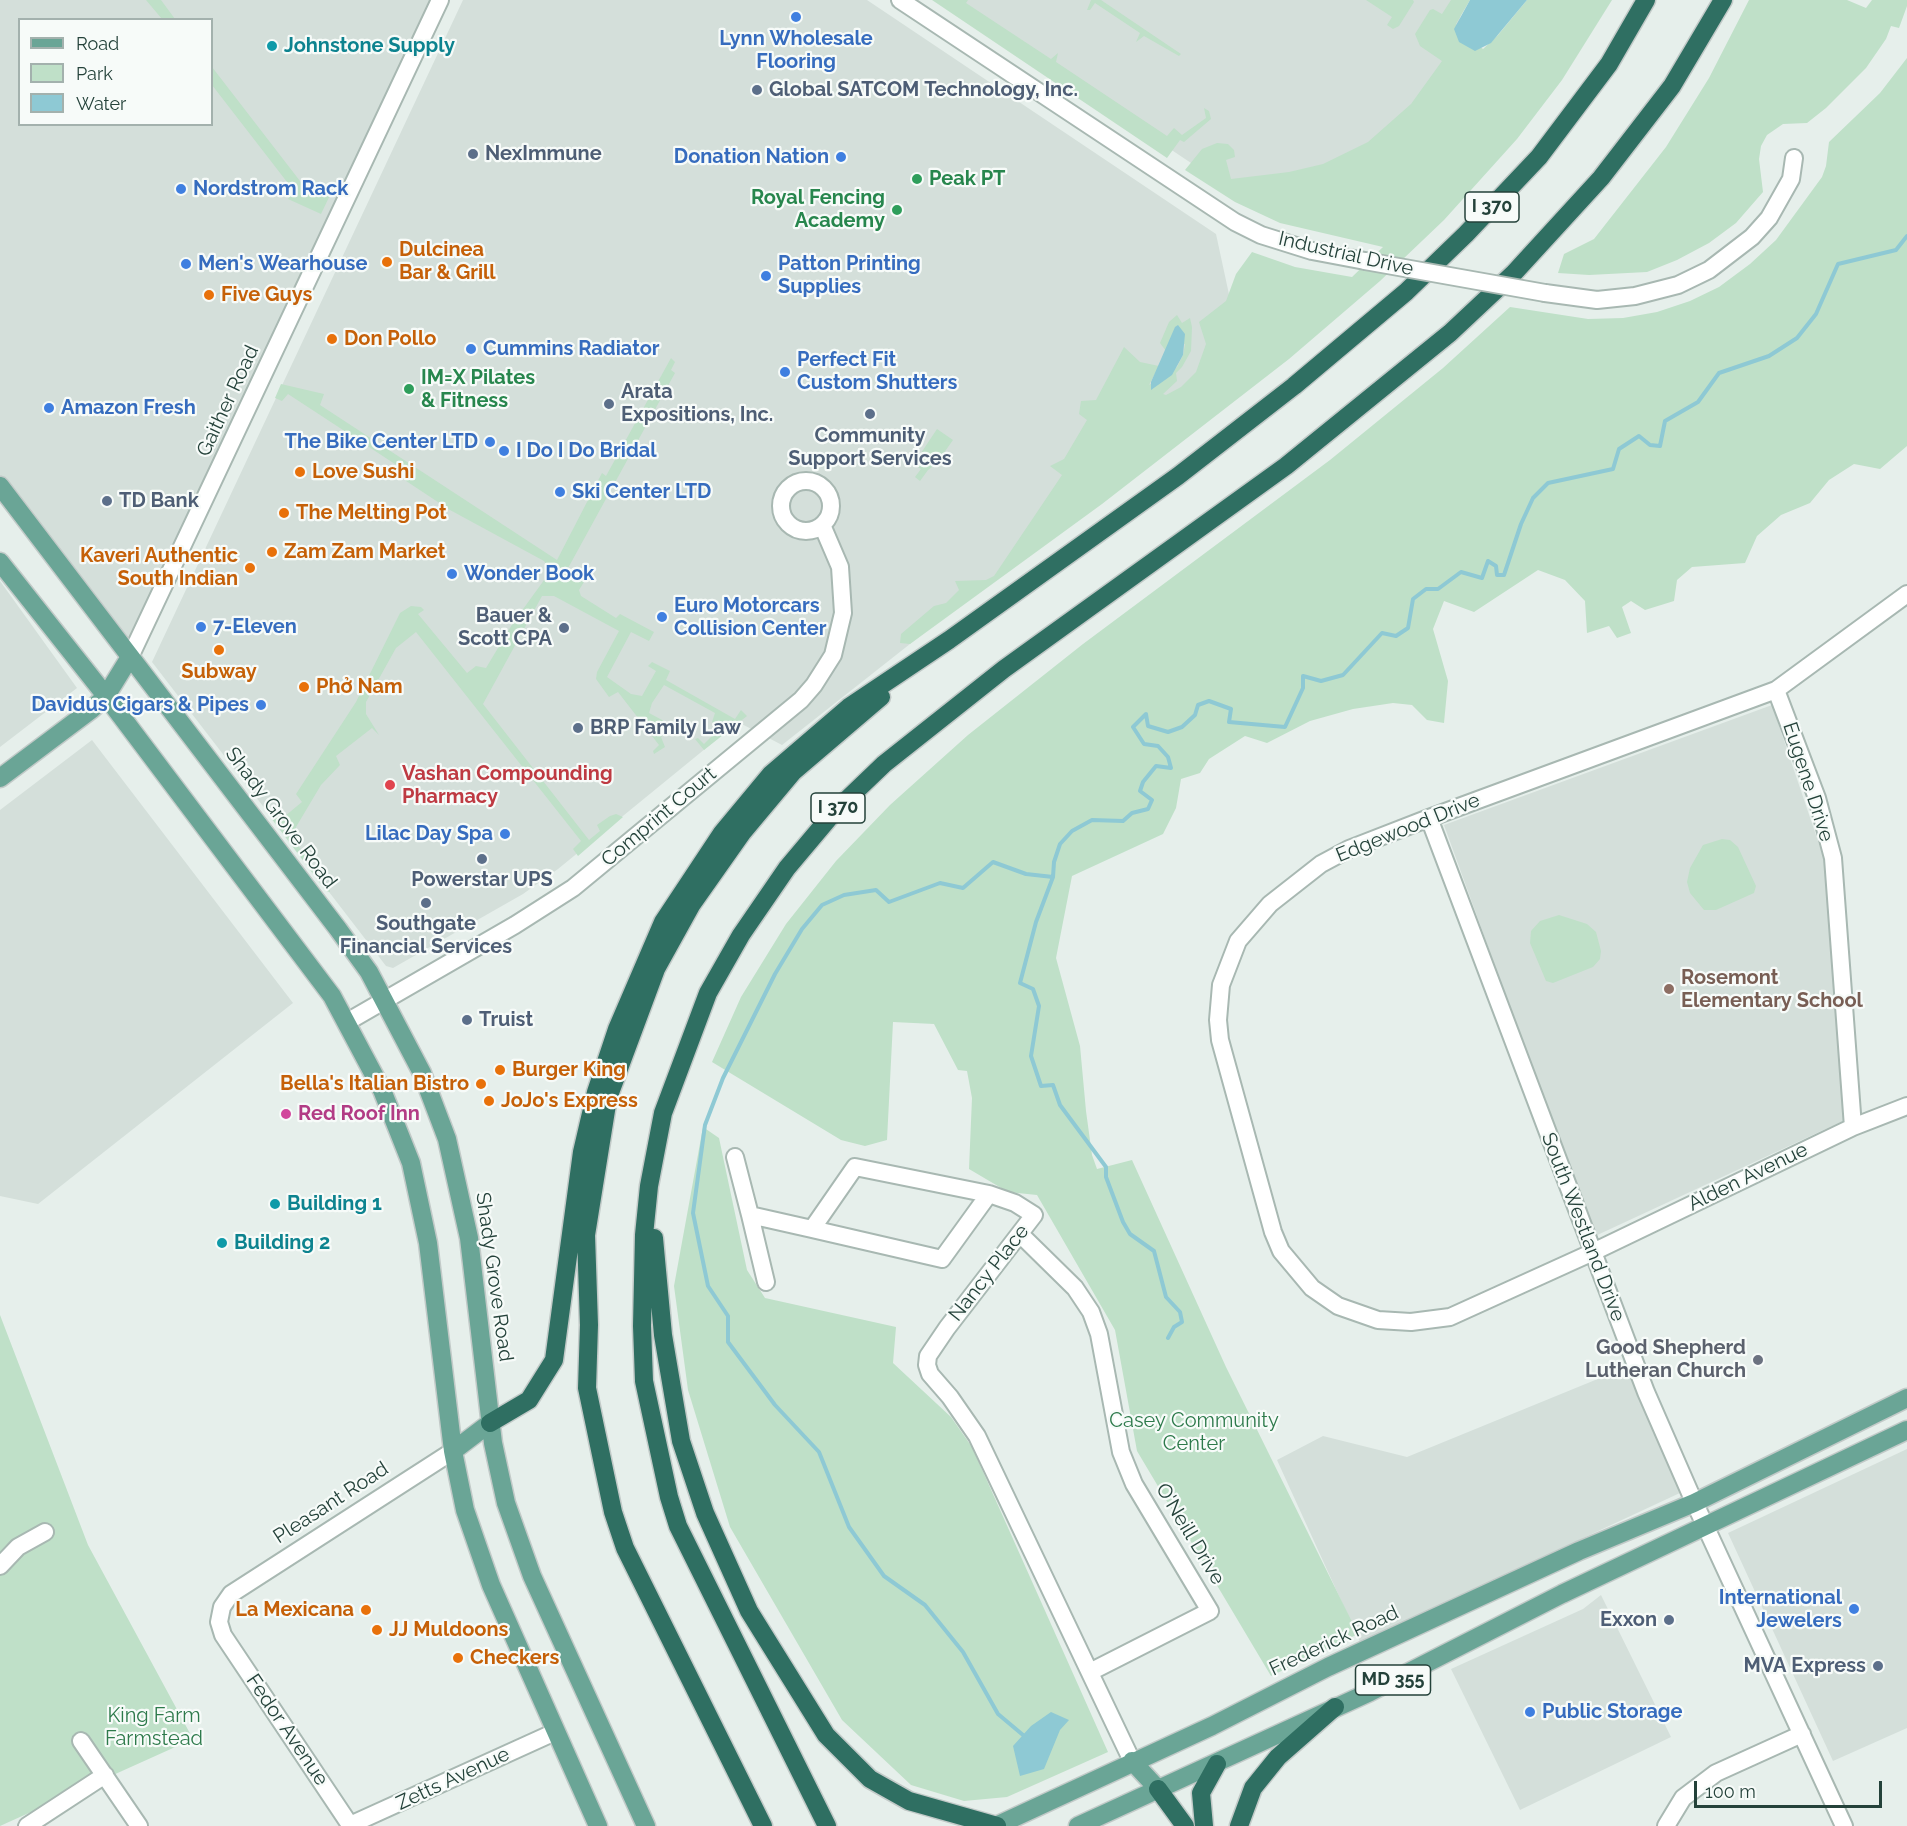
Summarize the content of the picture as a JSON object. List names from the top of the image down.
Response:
{
  "streets": {
    "highway": ["I 370"],
    "main road": [
      "Gaither Road",
      "Shady Grove Road",
      "Pleasant Road",
      "Frederick Road",
      "MD 355"
    ],
    "street": [
      "Industrial Drive",
      "Eugene Drive",
      "Comprint Court",
      "Edgewood Drive",
      "Alden Avenue",
      "South Westland Drive",
      "Nancy Place",
      "O'Neill Drive",
      "Fedor Avenue",
      "Zetts Avenue"
    ]
  },
  "crossings": [
    ["Gaither Road", "Shady Grove Road"],
    ["Eugene Drive", "Edgewood Drive"],
    ["Eugene Drive", "Alden Avenue"],
    ["Comprint Court", "Shady Grove Road"],
    ["Shady Grove Road", "Pleasant Road"],
    ["Edgewood Drive", "Alden Avenue"],
    ["Edgewood Drive", "South Westland Drive"],
    ["Alden Avenue", "South Westland Drive"],
    ["South Westland Drive", "Frederick Road"],
    ["South Westland Drive", "MD 355"],
    ["Nancy Place", "O'Neill Drive"],
    ["Pleasant Road", "Fedor Avenue"],
    ["Frederick Road", "MD 355"],
    ["Fedor Avenue", "Zetts Avenue"]
  ],
  "parks": ["Casey Community Center", "King Farm Farmstead"],
  "places": [
    "Lynn Wholesale Flooring",
    "Johnstone Supply",
    "Global SATCOM Technology, Inc.",
    "NexImmune",
    "Donation Nation",
    "Peak PT",
    "Nordstrom Rack",
    "Royal Fencing Academy",
    "Dulcinea Bar & Grill",
    "Men's Wearhouse",
    "Patton Printing Supplies",
    "Five Guys",
    "Don Pollo",
    "Cummins Radiator",
    "Perfect Fit Custom Shutters",
    "IM=X Pilates & Fitness",
    "Arata Expositions, Inc.",
    "Amazon Fresh",
    "Community Support Services",
    "The Bike Center LTD",
    "I Do I Do Bridal",
    "Love Sushi",
    "Ski Center LTD",
    "TD Bank",
    "The Melting Pot",
    "Zam Zam Market",
    "Kaveri Authentic South Indian",
    "Wonder Book",
    "Euro Motorcars Collision Center",
    "7-Eleven",
    "Bauer & Scott CPA",
    "Subway",
    "Phở Nam",
    "Davidus Cigars & Pipes",
    "BRP Family Law",
    "Vashan Compounding Pharmacy",
    "Lilac Day Spa",
    "Powerstar UPS",
    "Southgate Financial Services",
    "Rosemont Elementary School",
    "Truist",
    "Burger King",
    "Bella's Italian Bistro",
    "JoJo's Express",
    "Red Roof Inn",
    "Building 1",
    "Building 2",
    "Good Shepherd Lutheran Church",
    "International Jewelers",
    "La Mexicana",
    "Exxon",
    "JJ Muldoons",
    "Checkers",
    "MVA Express",
    "Public Storage"
  ],
  "legend": ["Road", "Park", "Water"],
  "scale_bar": "100 m"
}
